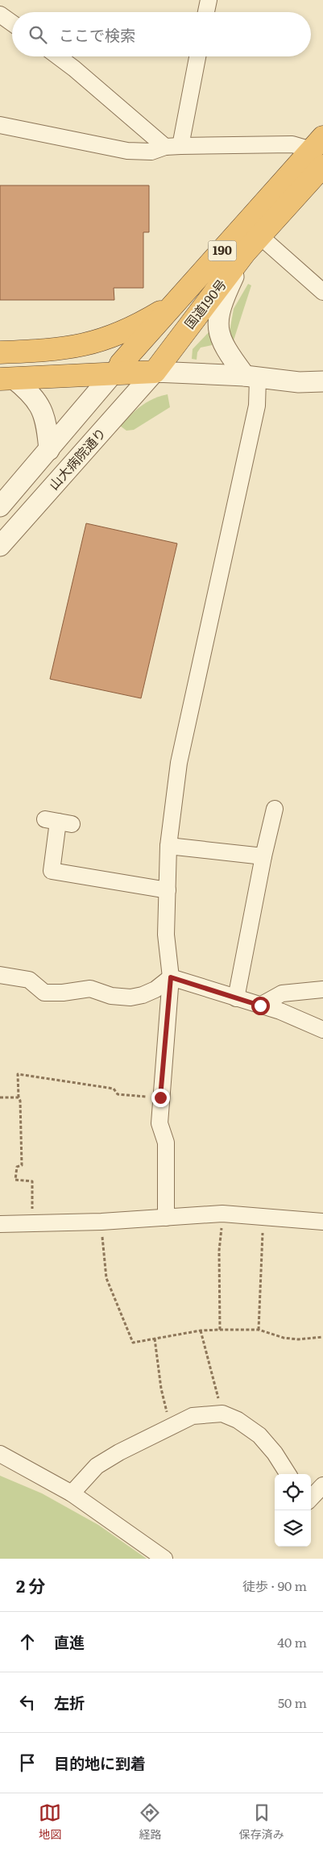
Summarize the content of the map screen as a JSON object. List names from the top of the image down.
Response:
{
  "streets": {
    "highway": ["190", "国道190号"],
    "street": ["山大病院通り"]
  },
  "crossings": [
    ["国道190号", "山大病院通り"]
  ],
  "page": {
    "search": "ここで検索",
    "heading": ["2 分", "徒歩 · 90 m"],
    "list": [
      ["直進", "40 m"],
      ["左折", "50 m"],
      "目的地に到着"
    ],
    "nav": ["地図", "経路", "保存済み"]
  }
}
